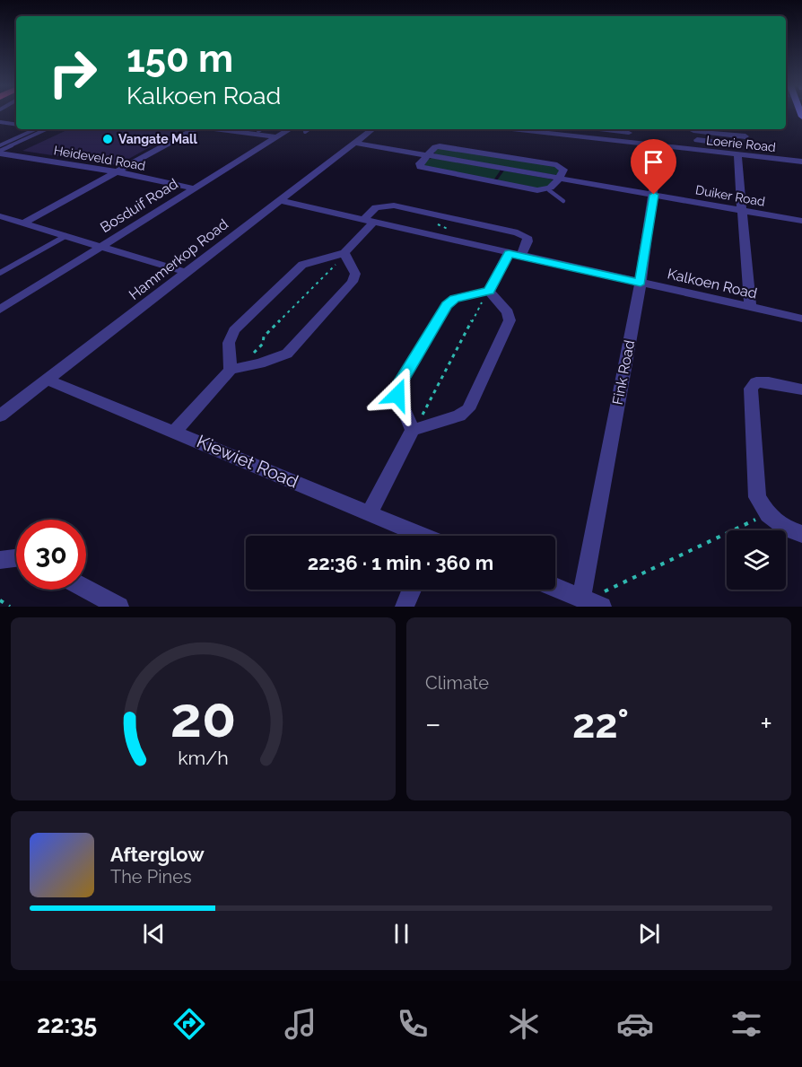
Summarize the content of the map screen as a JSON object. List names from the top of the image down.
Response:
{
  "streets": {
    "street": [
      "Loerie Road",
      "Heideveld Road",
      "Duiker Road",
      "Bosduif Road",
      "Hammerkop Road",
      "Kalkoen Road",
      "Fink Road",
      "Kiewiet Road"
    ]
  },
  "crossings": [
    ["Loerie Road", "Fink Road"],
    ["Heideveld Road", "Bosduif Road"],
    ["Duiker Road", "Hammerkop Road"],
    ["Duiker Road", "Fink Road"],
    ["Hammerkop Road", "Kalkoen Road"],
    ["Hammerkop Road", "Kiewiet Road"],
    ["Kalkoen Road", "Fink Road"]
  ],
  "places": ["Vangate Mall"],
  "page": {
    "turn": ["150 m", "Kalkoen Road"],
    "limit": "30",
    "trip": "22:36 · 1 min · 360 m",
    "tile": "Climate",
    "heat": ["−", "22°", "+"],
    "song": ["Afterglow", "The Pines"],
    "tabs": "22:35",
    "gauge": ["20", "km/h"]
  }
}
